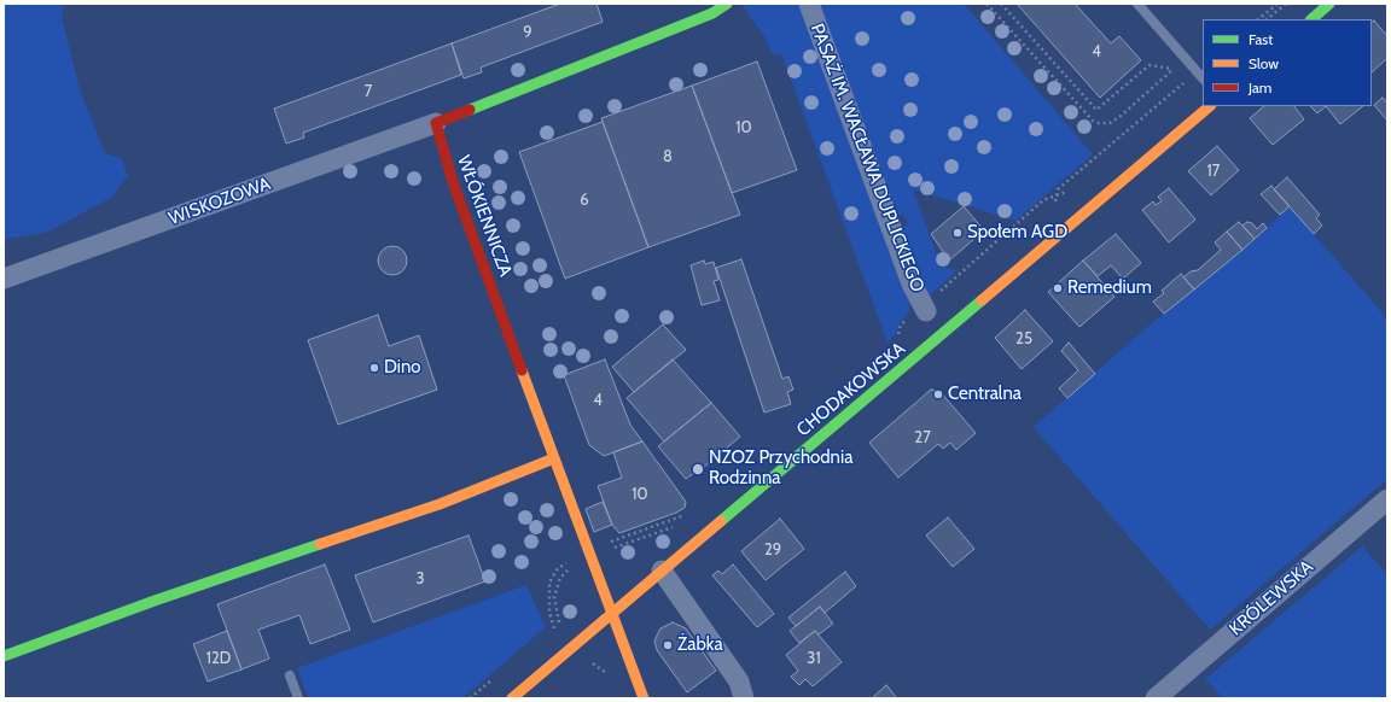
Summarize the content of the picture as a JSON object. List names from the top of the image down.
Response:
{
  "streets": {
    "street": [
      "PASAŻ IM. WACŁAWA DUPLICKIEGO",
      "WISKOZOWA",
      "WŁÓKIENNICZA",
      "CHODAKOWSKA",
      "KRÓLEWSKA"
    ]
  },
  "crossings": [
    ["WISKOZOWA", "WŁÓKIENNICZA"],
    ["WŁÓKIENNICZA", "CHODAKOWSKA"]
  ],
  "places": [
    "Społem AGD",
    "Remedium",
    "Dino",
    "Centralna",
    "NZOZ Przychodnia Rodzinna",
    "Żabka"
  ],
  "house_numbers": [
    "9",
    "4",
    "7",
    "10",
    "8",
    "17",
    "6",
    "25",
    "4",
    "27",
    "10",
    "29",
    "3",
    "12D",
    "31"
  ],
  "legend": ["Fast", "Slow", "Jam"]
}
